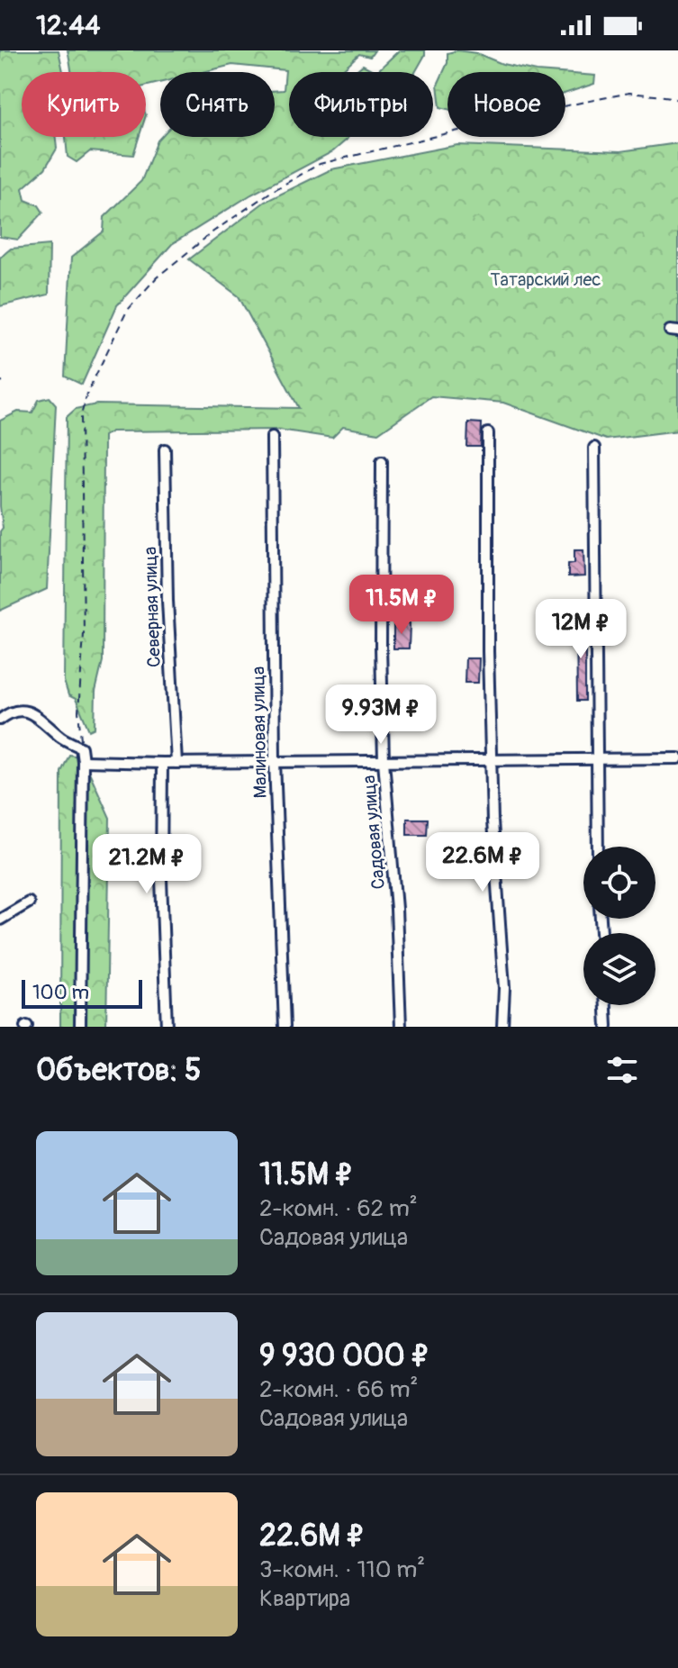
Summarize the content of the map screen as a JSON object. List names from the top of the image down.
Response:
{
  "streets": {
    "street": ["Северная улица", "Малиновая улица", "Садовая улица"]
  },
  "parks": ["Татарский лес"],
  "scale_bar": "100 m",
  "page": {
    "status": "12:44",
    "chip": [
      "Купить",
      "Снять",
      "Фильтры",
      "Новое"
    ],
    "price": [
      "11.5M ₽",
      "12M ₽",
      "9.93M ₽",
      "22.6M ₽",
      "21.2M ₽"
    ],
    "scale": "100 m",
    "heading": "Объектов: 5",
    "list": [
      {
        "name": "11.5M ₽",
        "note": "2-комн. · 62 m² · Садовая улица"
      },
      {
        "name": "9 930 000 ₽",
        "note": "2-комн. · 66 m² · Садовая улица"
      },
      {
        "name": "22.6M ₽",
        "note": "3-комн. · 110 m² · Квартира"
      }
    ]
  }
}
